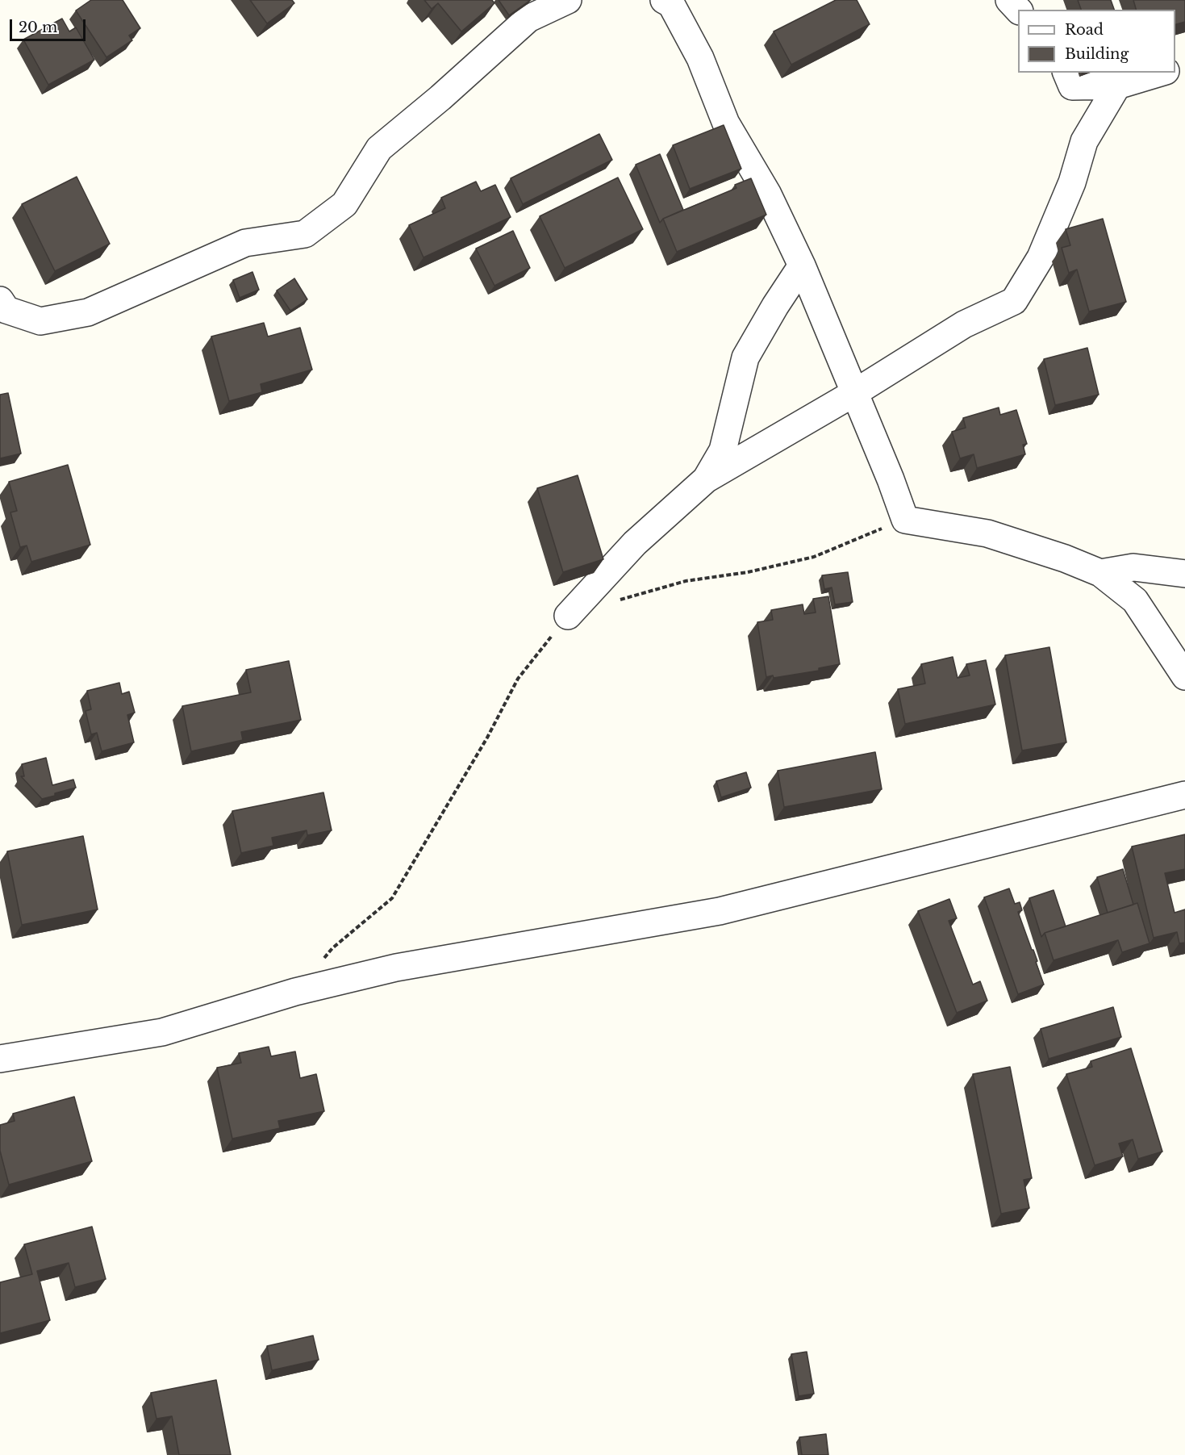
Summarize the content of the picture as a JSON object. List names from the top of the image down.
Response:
{
  "legend": ["Road", "Building"],
  "scale_bar": "20 m"
}
